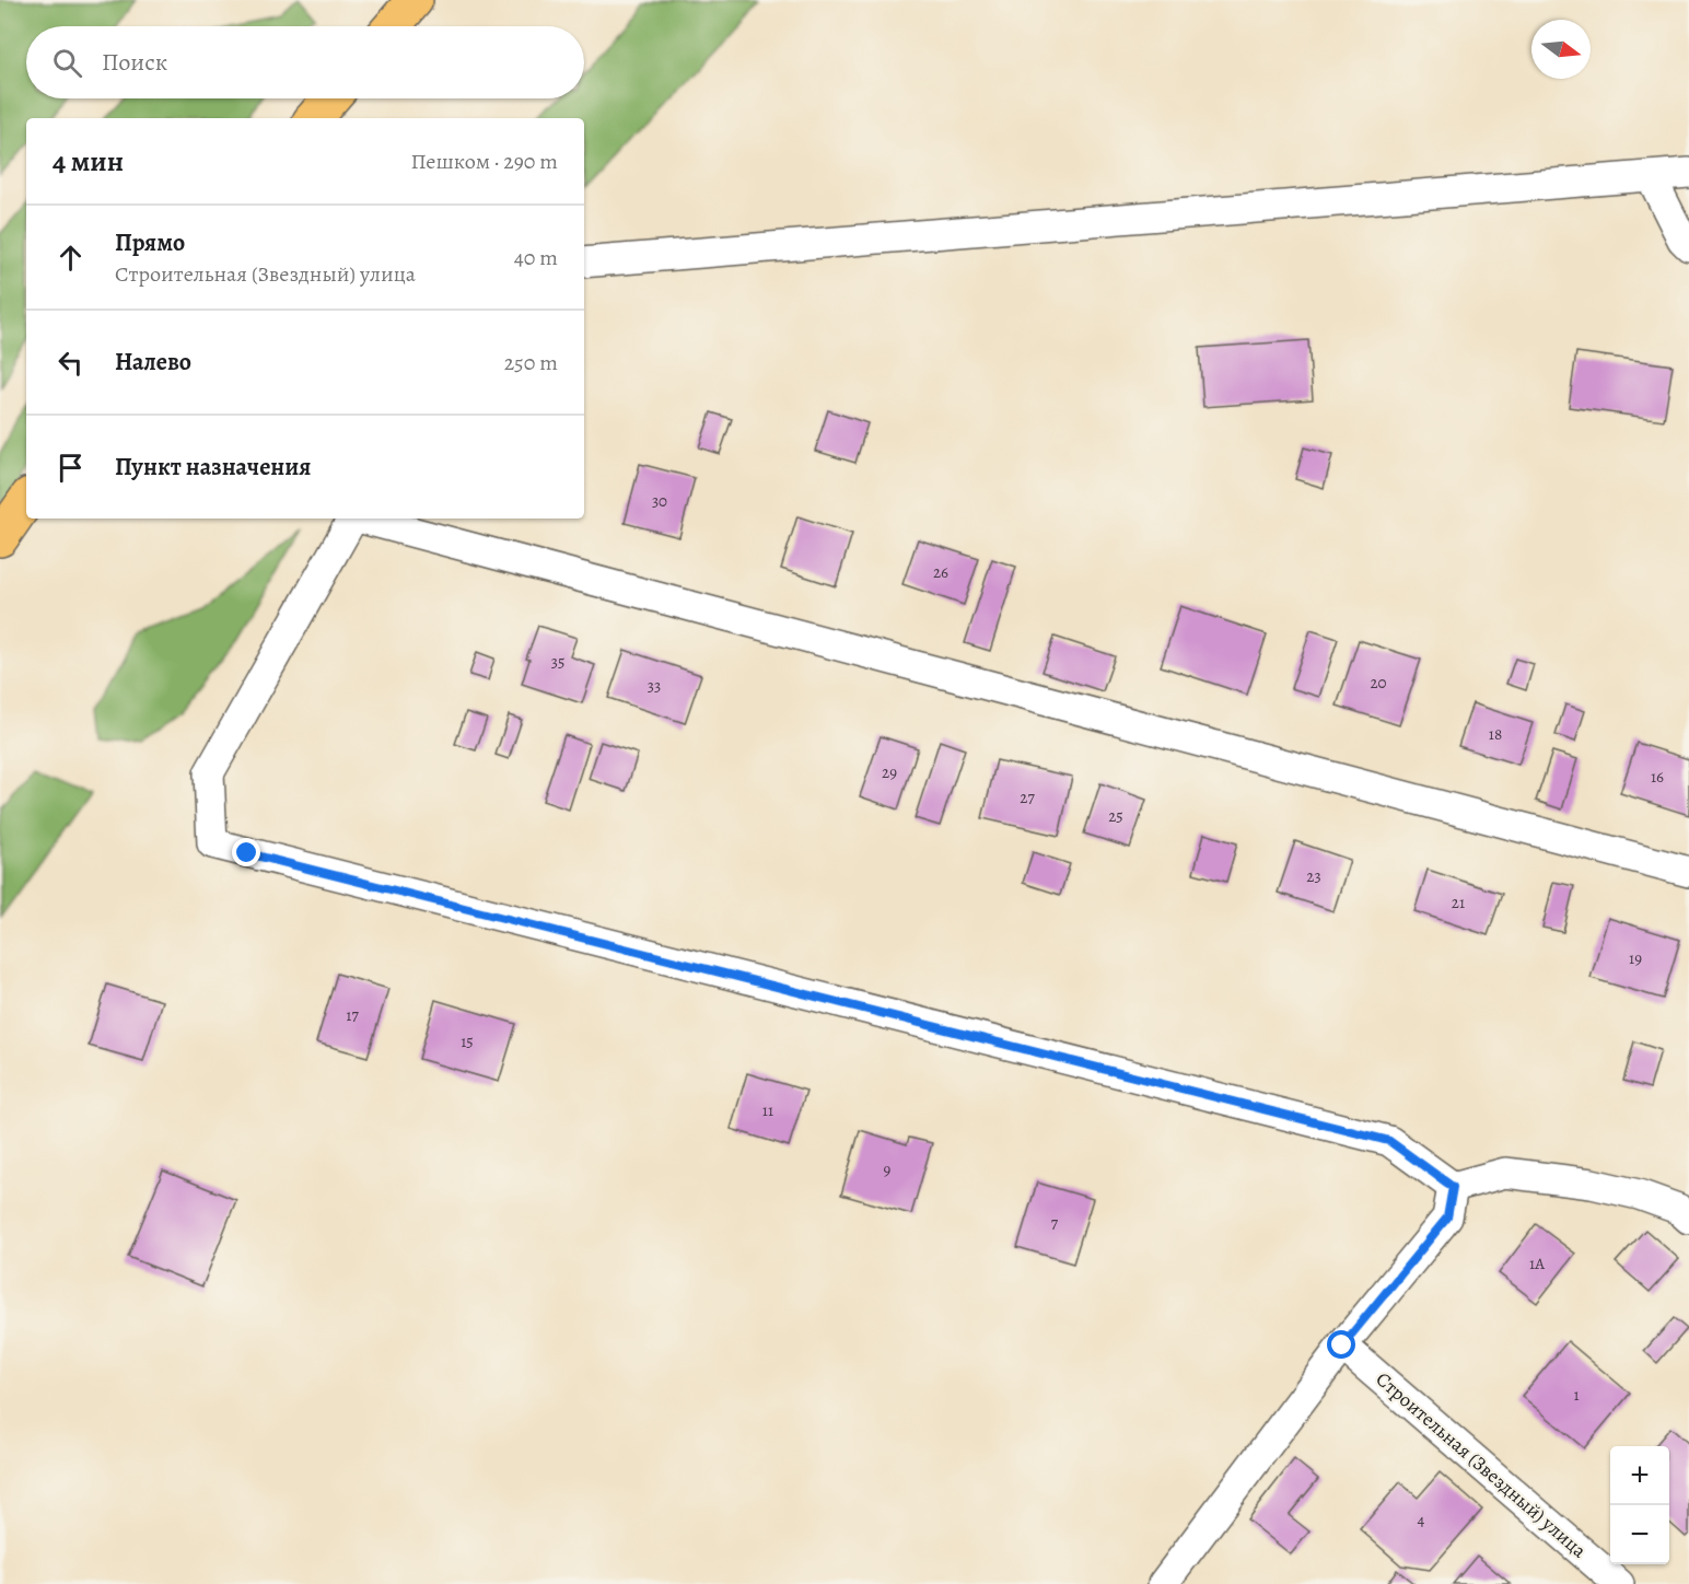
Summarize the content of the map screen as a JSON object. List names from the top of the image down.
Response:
{
  "streets": {
    "street": ["Строительная (Звездный) улица"]
  },
  "house_numbers": [
    "30",
    "26",
    "35",
    "20",
    "33",
    "18",
    "29",
    "16",
    "27",
    "25",
    "23",
    "21",
    "19",
    "17",
    "15",
    "11",
    "9",
    "7",
    "1А",
    "1",
    "4"
  ],
  "north": "right",
  "page": {
    "search": "Поиск",
    "heading": ["4 мин", "Пешком · 290 m"],
    "list": [
      ["Прямо", "Строительная (Звездный) улица", "40 m"],
      ["Налево", "250 m"],
      "Пункт назначения"
    ],
    "map_buttons": ["+", "−"]
  }
}
